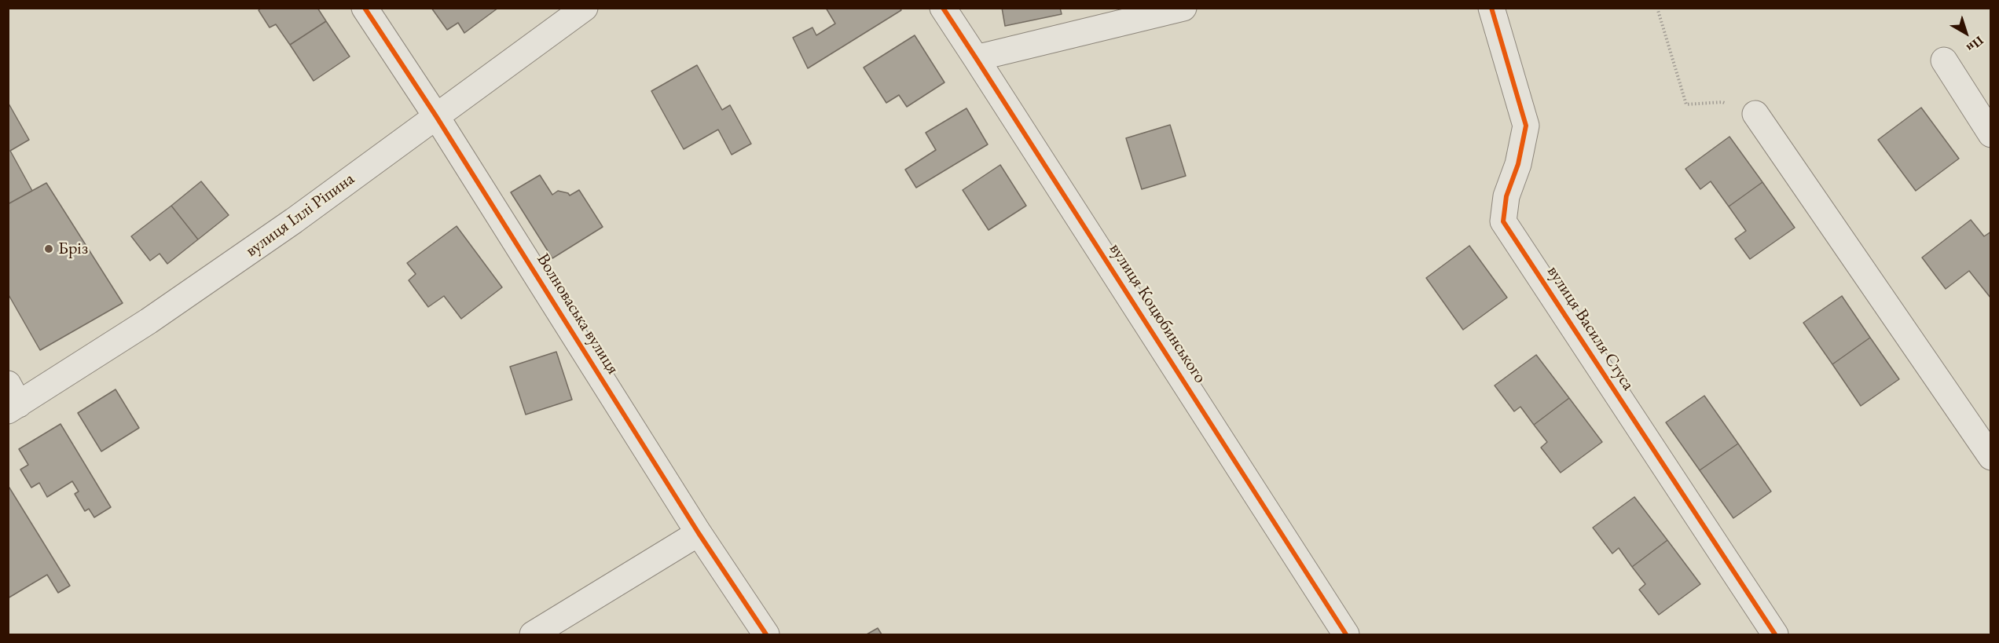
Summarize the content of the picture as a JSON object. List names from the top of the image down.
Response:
{
  "streets": {
    "street": [
      "вулиця Іллі Ріпина",
      "вулиця Коцюбинського",
      "Волноваська вулиця",
      "вулиця Василя Стуса"
    ]
  },
  "crossings": [
    ["вулиця Іллі Ріпина", "Волноваська вулиця"]
  ],
  "places": ["Бріз"],
  "north": "bottom right"
}
